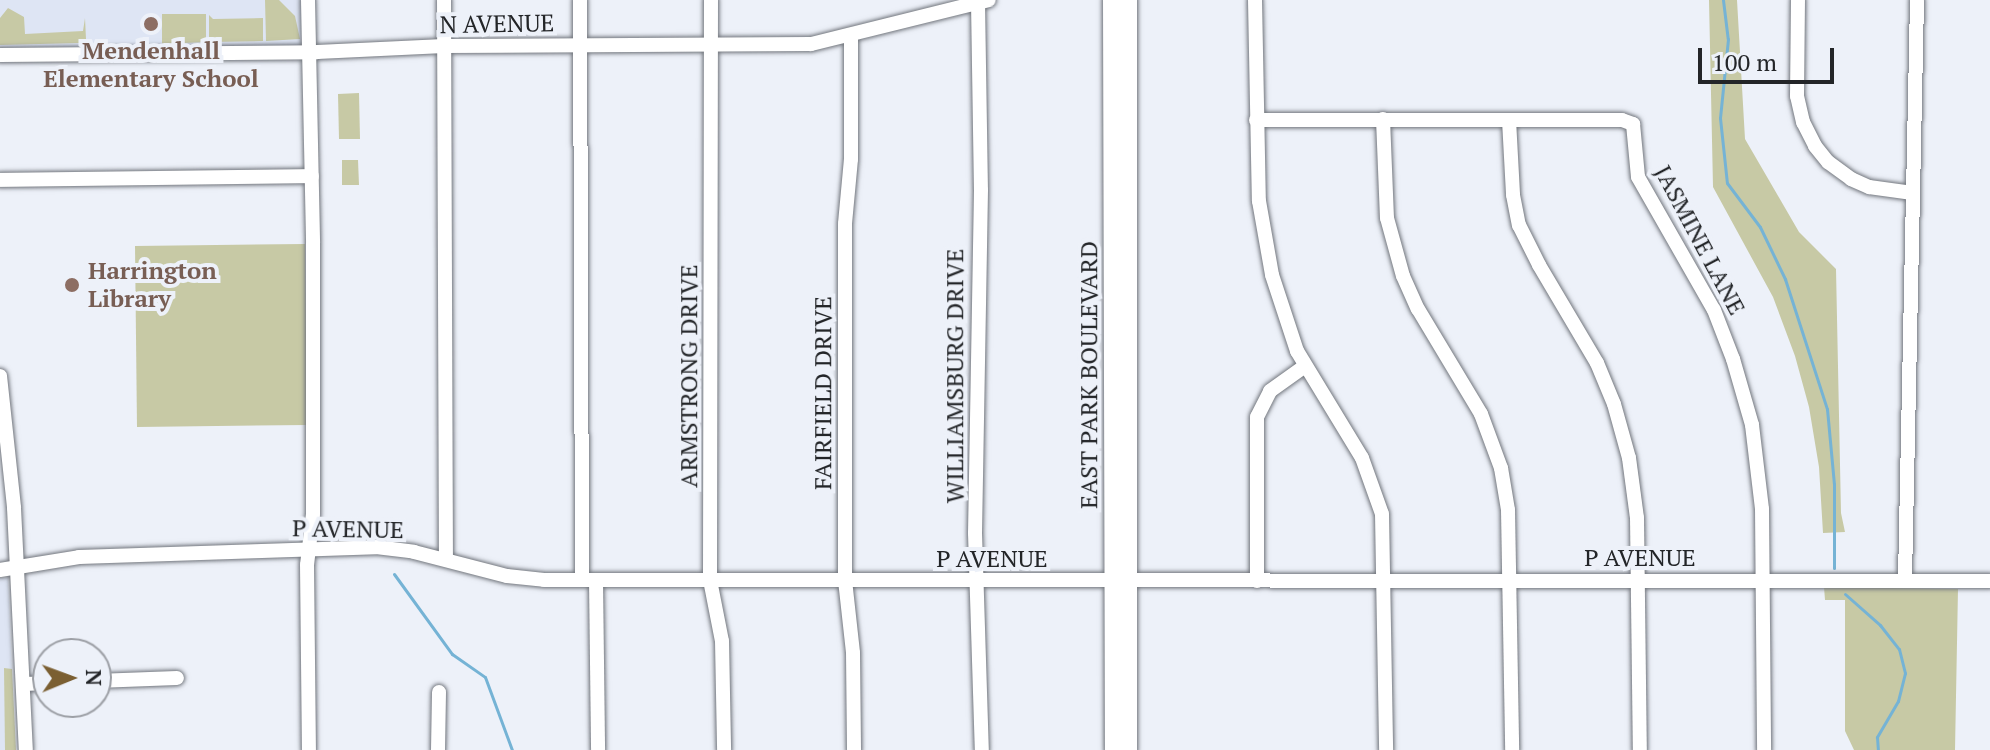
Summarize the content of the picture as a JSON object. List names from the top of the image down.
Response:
{
  "streets": {
    "main road": ["EAST PARK BOULEVARD"],
    "street": [
      "N AVENUE",
      "JASMINE LANE",
      "ARMSTRONG DRIVE",
      "WILLIAMSBURG DRIVE",
      "FAIRFIELD DRIVE",
      "P AVENUE"
    ]
  },
  "crossings": [
    ["N AVENUE", "ARMSTRONG DRIVE"],
    ["N AVENUE", "WILLIAMSBURG DRIVE"],
    ["N AVENUE", "FAIRFIELD DRIVE"],
    ["JASMINE LANE", "P AVENUE"],
    ["EAST PARK BOULEVARD", "P AVENUE"],
    ["ARMSTRONG DRIVE", "P AVENUE"],
    ["WILLIAMSBURG DRIVE", "P AVENUE"],
    ["FAIRFIELD DRIVE", "P AVENUE"]
  ],
  "places": ["Mendenhall Elementary School", "Harrington Library"],
  "scale_bar": "100 m",
  "north": "right"
}
